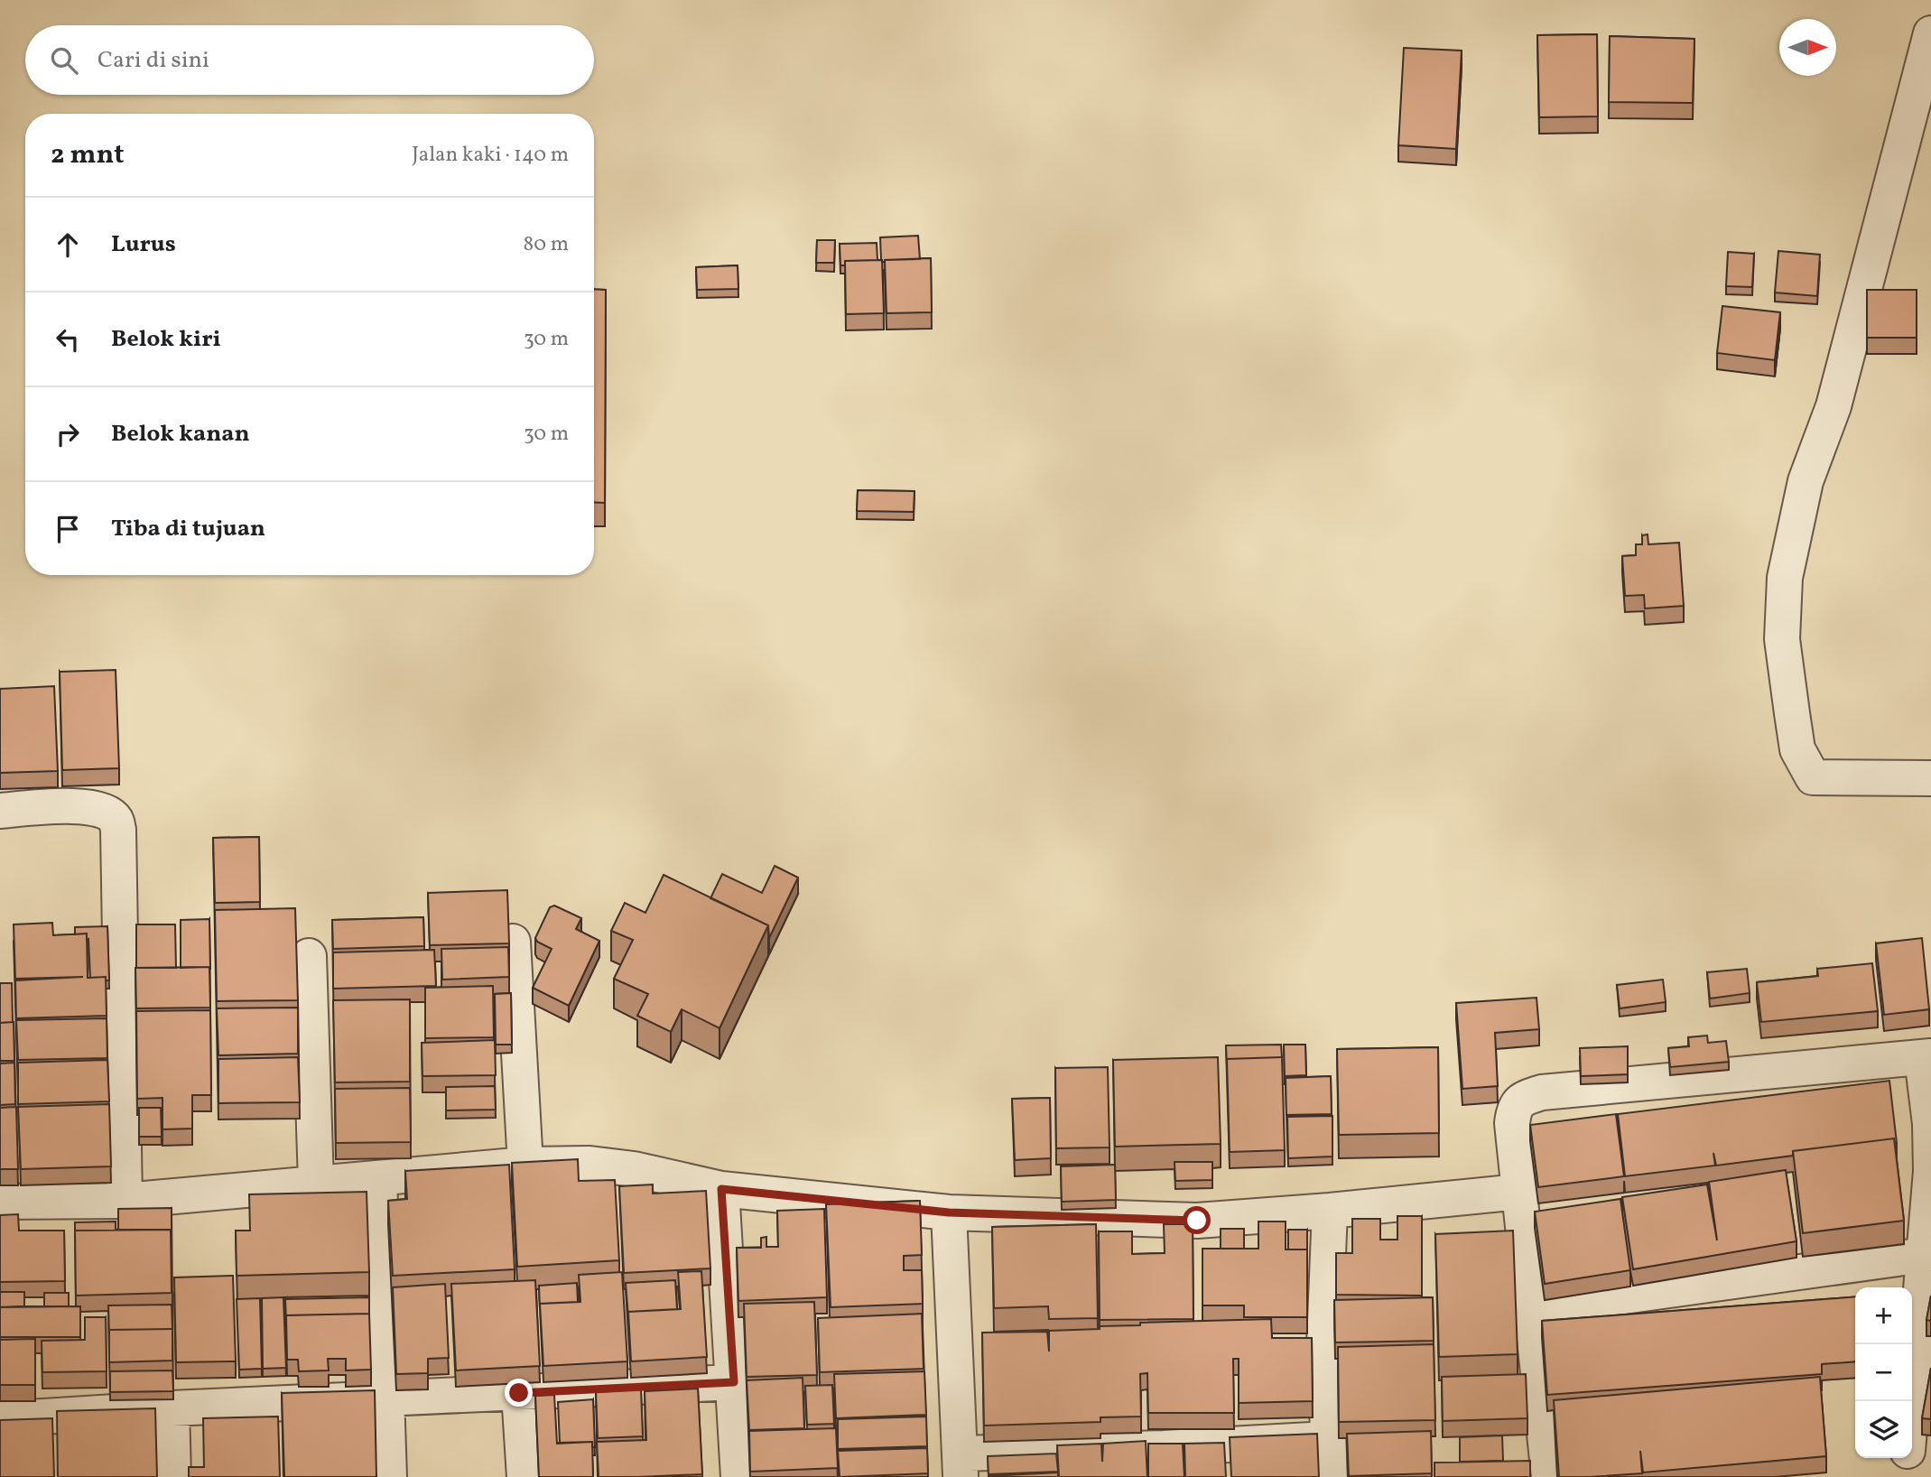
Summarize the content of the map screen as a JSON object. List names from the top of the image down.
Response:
{
  "north": "right",
  "page": {
    "search": "Cari di sini",
    "heading": ["2 mnt", "Jalan kaki · 140 m"],
    "list": [
      ["Lurus", "80 m"],
      ["Belok kiri", "30 m"],
      ["Belok kanan", "30 m"],
      "Tiba di tujuan"
    ],
    "map_buttons": ["+", "−"]
  }
}
